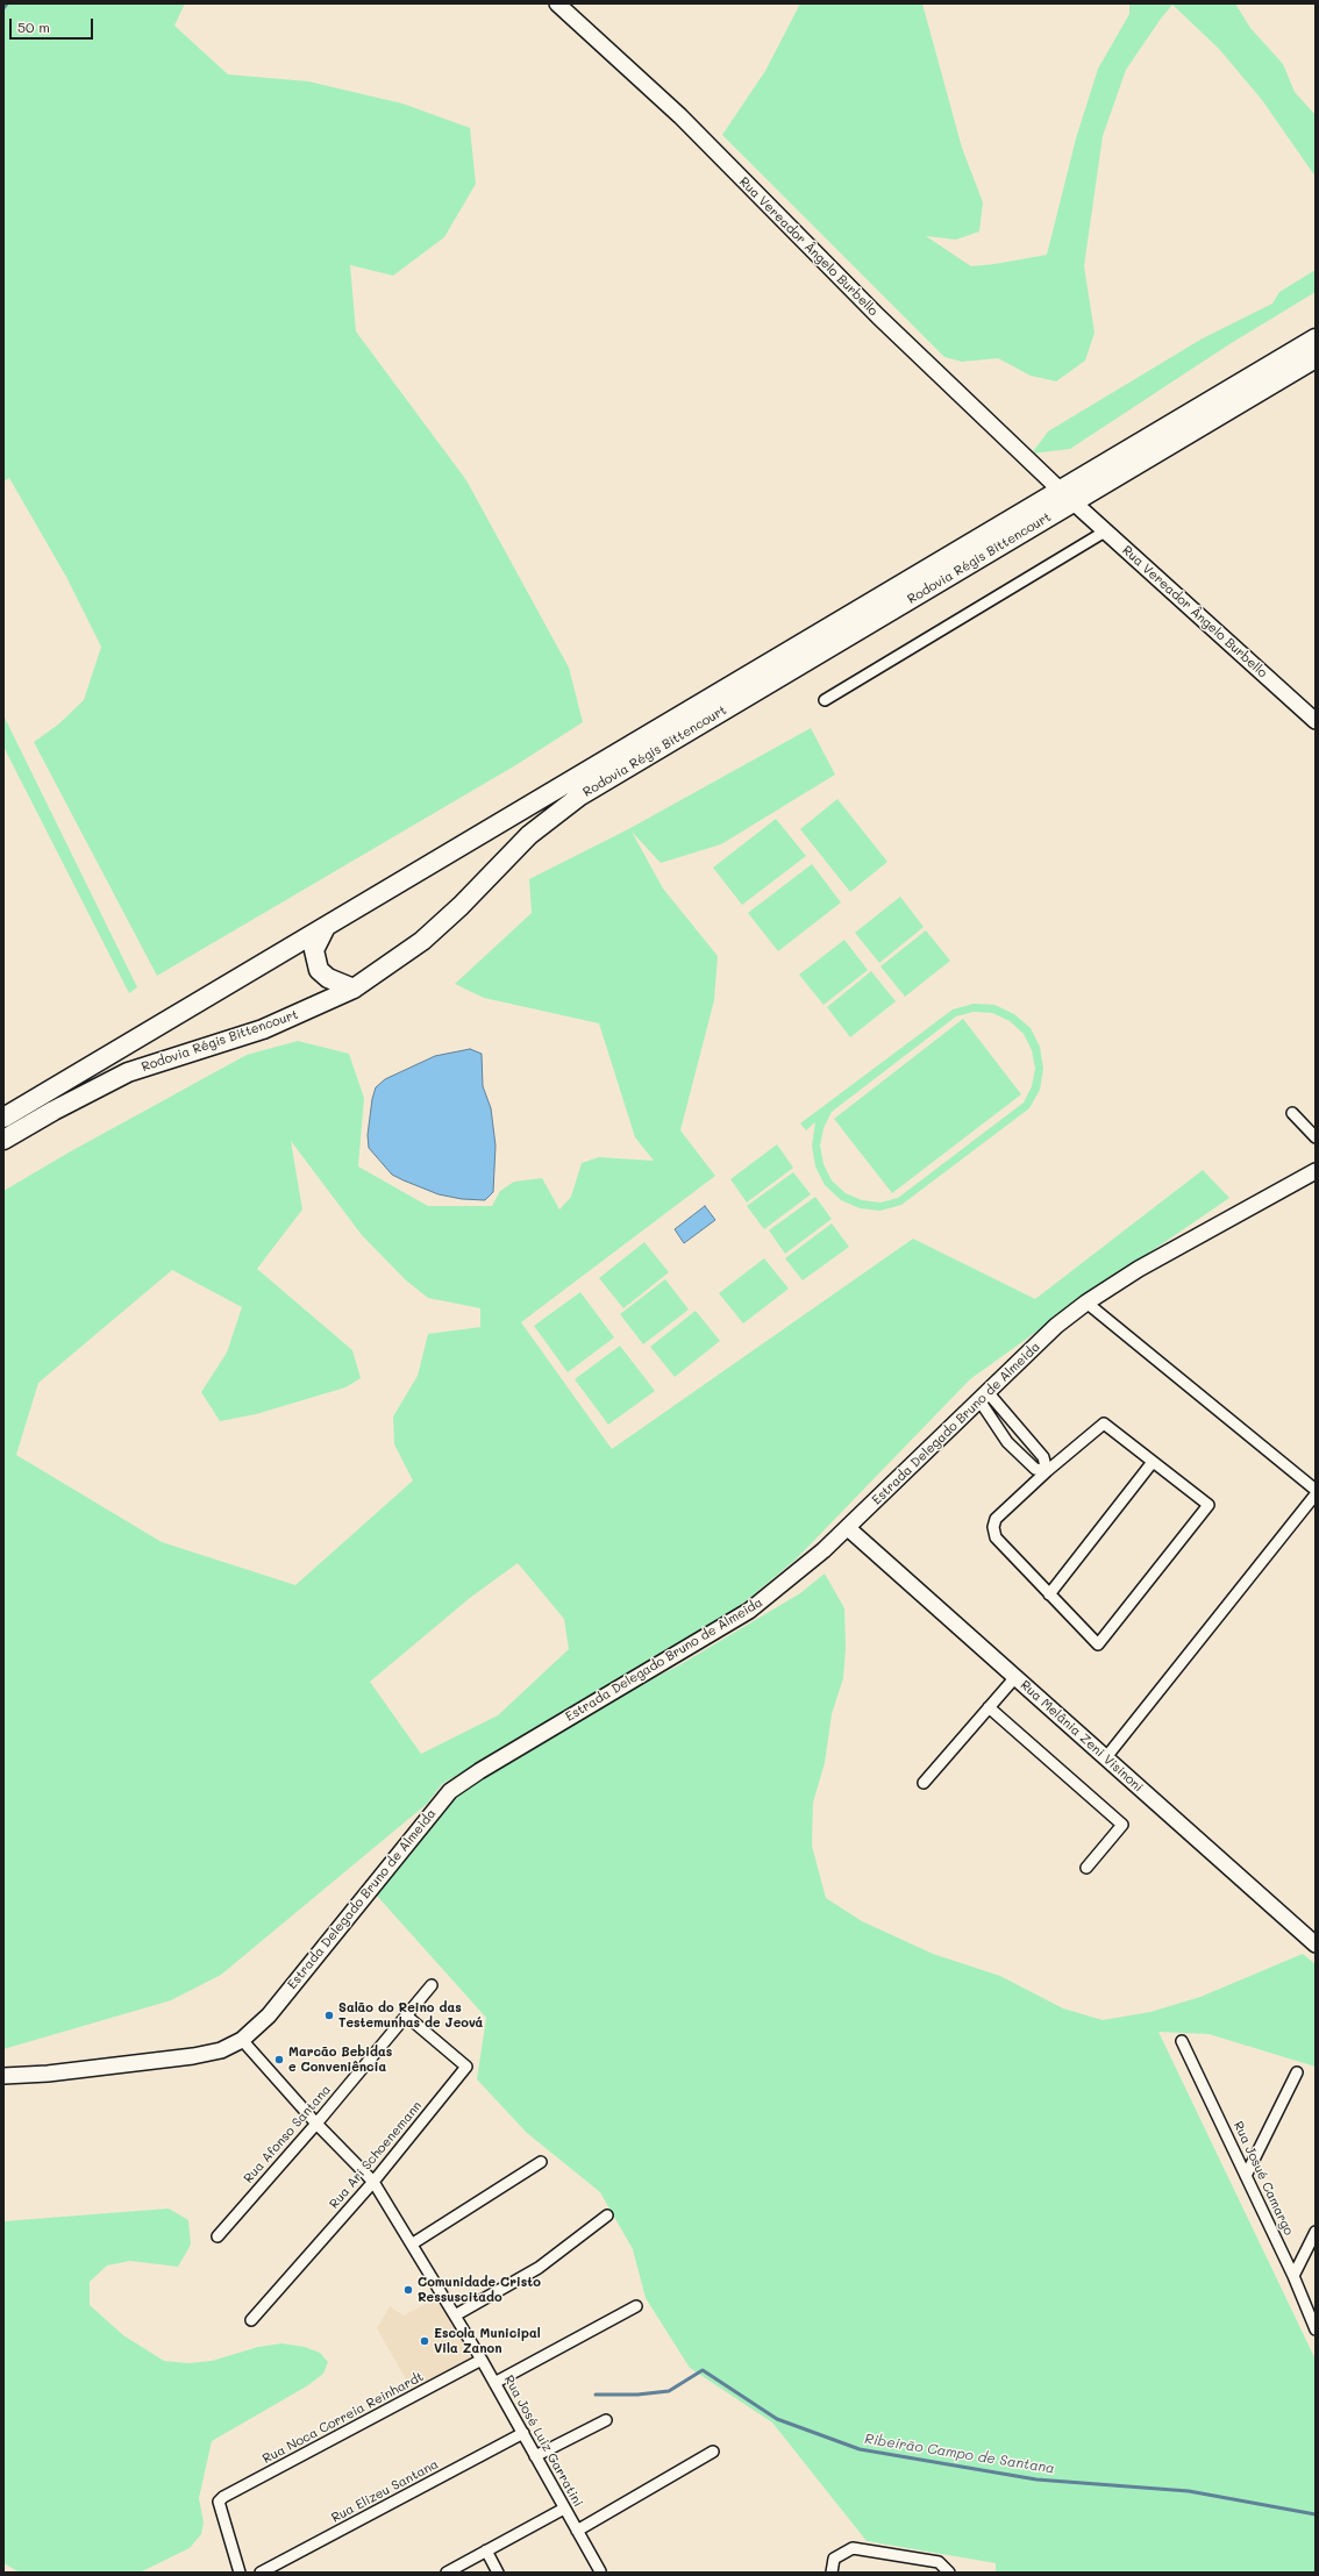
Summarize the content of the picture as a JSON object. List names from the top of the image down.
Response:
{
  "streets": {
    "highway": ["Rodovia Régis Bittencourt"],
    "main road": ["Rua Vereador Ângelo Burbello", "Estrada Delegado Bruno de Almeida", "Rua Melânia Zeni Visinoni"],
    "street": [
      "Rua Afonso Santana",
      "Rua Ari Schoenemann",
      "Rua Josué Camargo",
      "Rua Noca Correia Reinhardt",
      "Rua José Luiz Garratini",
      "Rua Elizeu Santana"
    ]
  },
  "crossings": [
    ["Rua Vereador Ângelo Burbello", "Rodovia Régis Bittencourt"],
    ["Estrada Delegado Bruno de Almeida", "Rua Melânia Zeni Visinoni"],
    ["Estrada Delegado Bruno de Almeida", "Rua José Luiz Garratini"],
    ["Rua Afonso Santana", "Rua Ari Schoenemann"],
    ["Rua Afonso Santana", "Rua José Luiz Garratini"],
    ["Rua Ari Schoenemann", "Rua José Luiz Garratini"],
    ["Rua Noca Correia Reinhardt", "Rua José Luiz Garratini"],
    ["Rua José Luiz Garratini", "Rua Elizeu Santana"]
  ],
  "water": ["Ribeirão Campo de Santana"],
  "places": [
    "Salão do Reino das Testemunhas de Jeová",
    "Marcão Bebidas e Conveniência",
    "Comunidade Cristo Ressuscitado",
    "Escola Municipal Vila Zanon"
  ],
  "scale_bar": "50 m"
}
